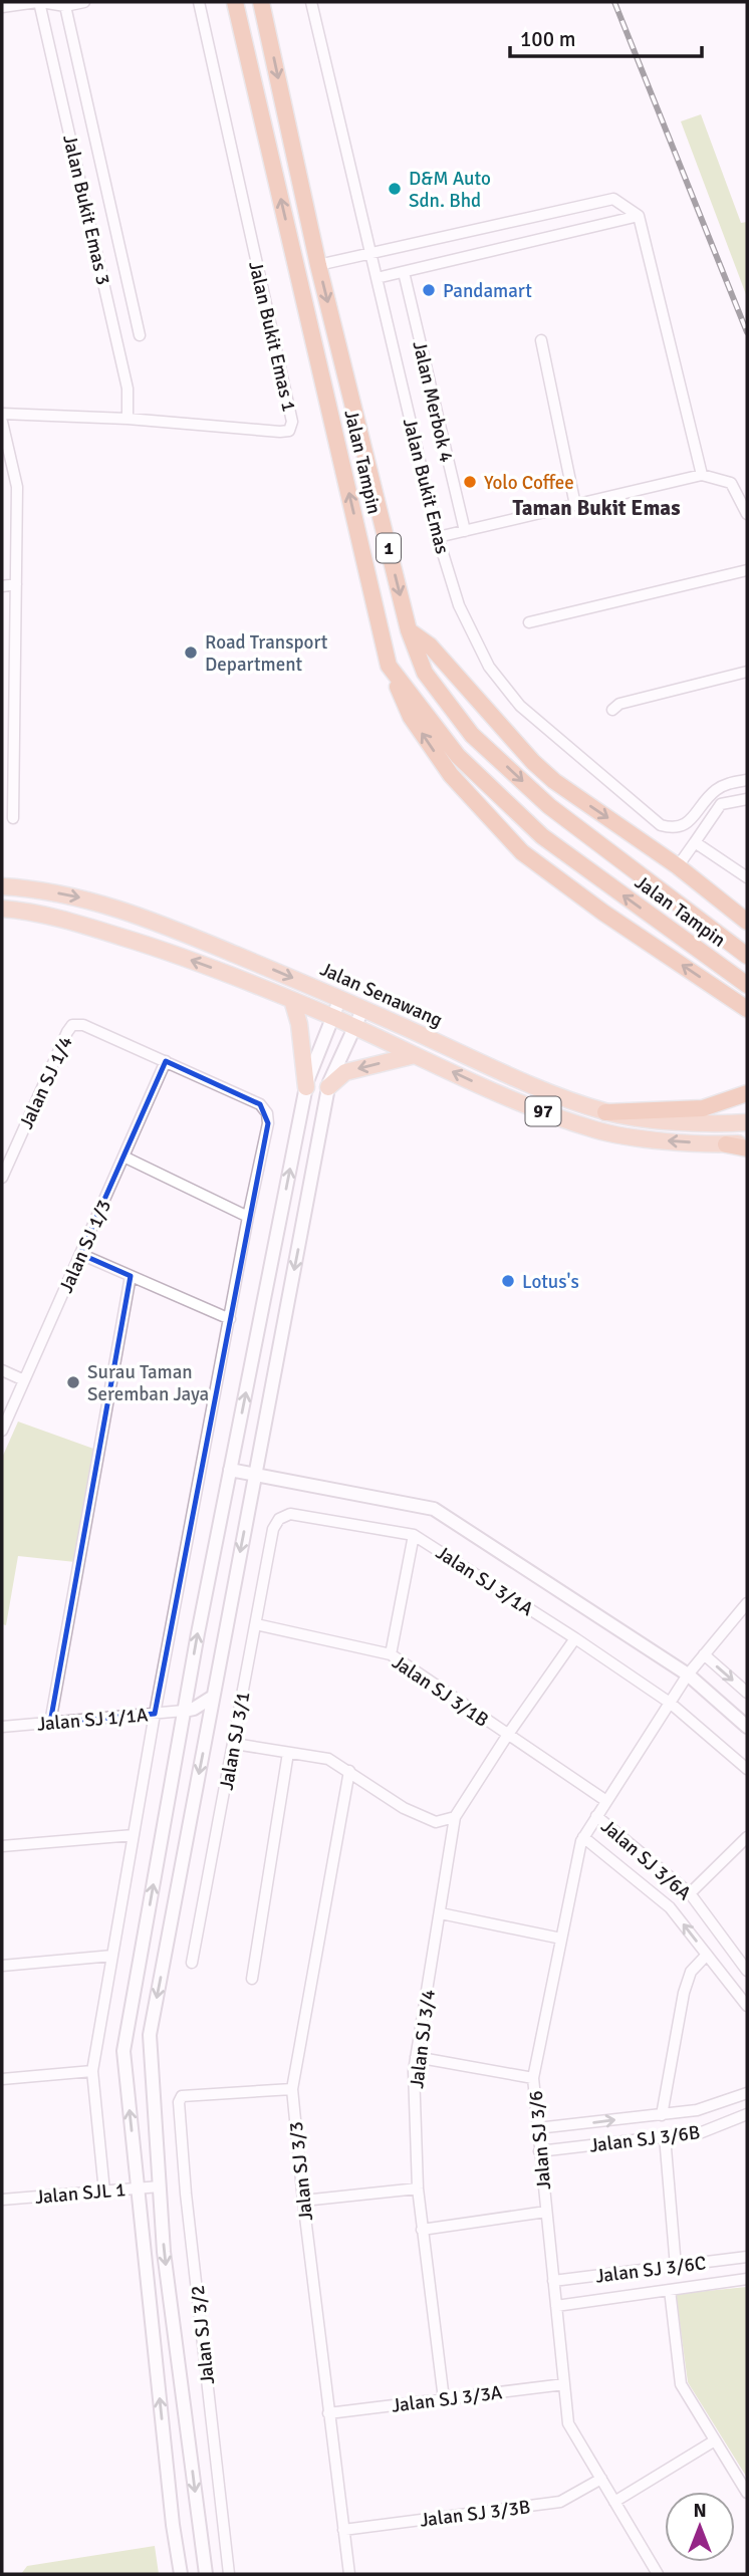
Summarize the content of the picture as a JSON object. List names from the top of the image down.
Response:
{
  "streets": {
    "highway": ["Jalan Tampin", "1"],
    "main road": ["Jalan Senawang", "97"],
    "street": [
      "Jalan Bukit Emas 3",
      "Jalan Bukit Emas 1",
      "Jalan Merbok 4",
      "Jalan Bukit Emas",
      "Jalan SJ 1/4",
      "Jalan SJ 1/3",
      "Jalan SJ 3/1A",
      "Jalan SJ 3/1B",
      "Jalan SJ 1/1A",
      "Jalan SJ 3/1",
      "Jalan SJ 3/6A",
      "Jalan SJ 3/4",
      "Jalan SJ 3/6B",
      "Jalan SJ 3/6",
      "Jalan SJ 3/3",
      "Jalan SJL 1",
      "Jalan SJ 3/6C",
      "Jalan SJ 3/2",
      "Jalan SJ 3/3A",
      "Jalan SJ 3/3B"
    ]
  },
  "crossings": [
    ["Jalan Bukit Emas 3", "Jalan Bukit Emas 1"],
    ["Jalan SJ 1/4", "Jalan SJ 1/3"],
    ["Jalan SJ 3/1A", "Jalan SJ 3/1"],
    ["Jalan SJ 3/1A", "Jalan SJ 3/4"],
    ["Jalan SJ 3/1A", "Jalan SJ 3/6"],
    ["Jalan SJ 3/1B", "Jalan SJ 3/1"],
    ["Jalan SJ 3/1B", "Jalan SJ 3/4"],
    ["Jalan SJ 3/1B", "Jalan SJ 3/6"],
    ["Jalan SJ 3/6A", "Jalan SJ 3/6"],
    ["Jalan SJ 3/4", "Jalan SJ 3/3A"],
    ["Jalan SJ 3/6B", "Jalan SJ 3/6"],
    ["Jalan SJ 3/6", "Jalan SJ 3/6C"],
    ["Jalan SJ 3/6", "Jalan SJ 3/3A"],
    ["Jalan SJ 3/6", "Jalan SJ 3/3B"],
    ["Jalan SJ 3/3", "Jalan SJ 3/2"],
    ["Jalan SJ 3/3", "Jalan SJ 3/3A"],
    ["Jalan SJ 3/3", "Jalan SJ 3/3B"]
  ],
  "districts": ["Taman Bukit Emas"],
  "places": [
    "D&M Auto Sdn. Bhd",
    "Pandamart",
    "Yolo Coffee",
    "Road Transport Department",
    "Lotus's",
    "Surau Taman Seremban Jaya"
  ],
  "scale_bar": "100 m",
  "north": "top"
}
